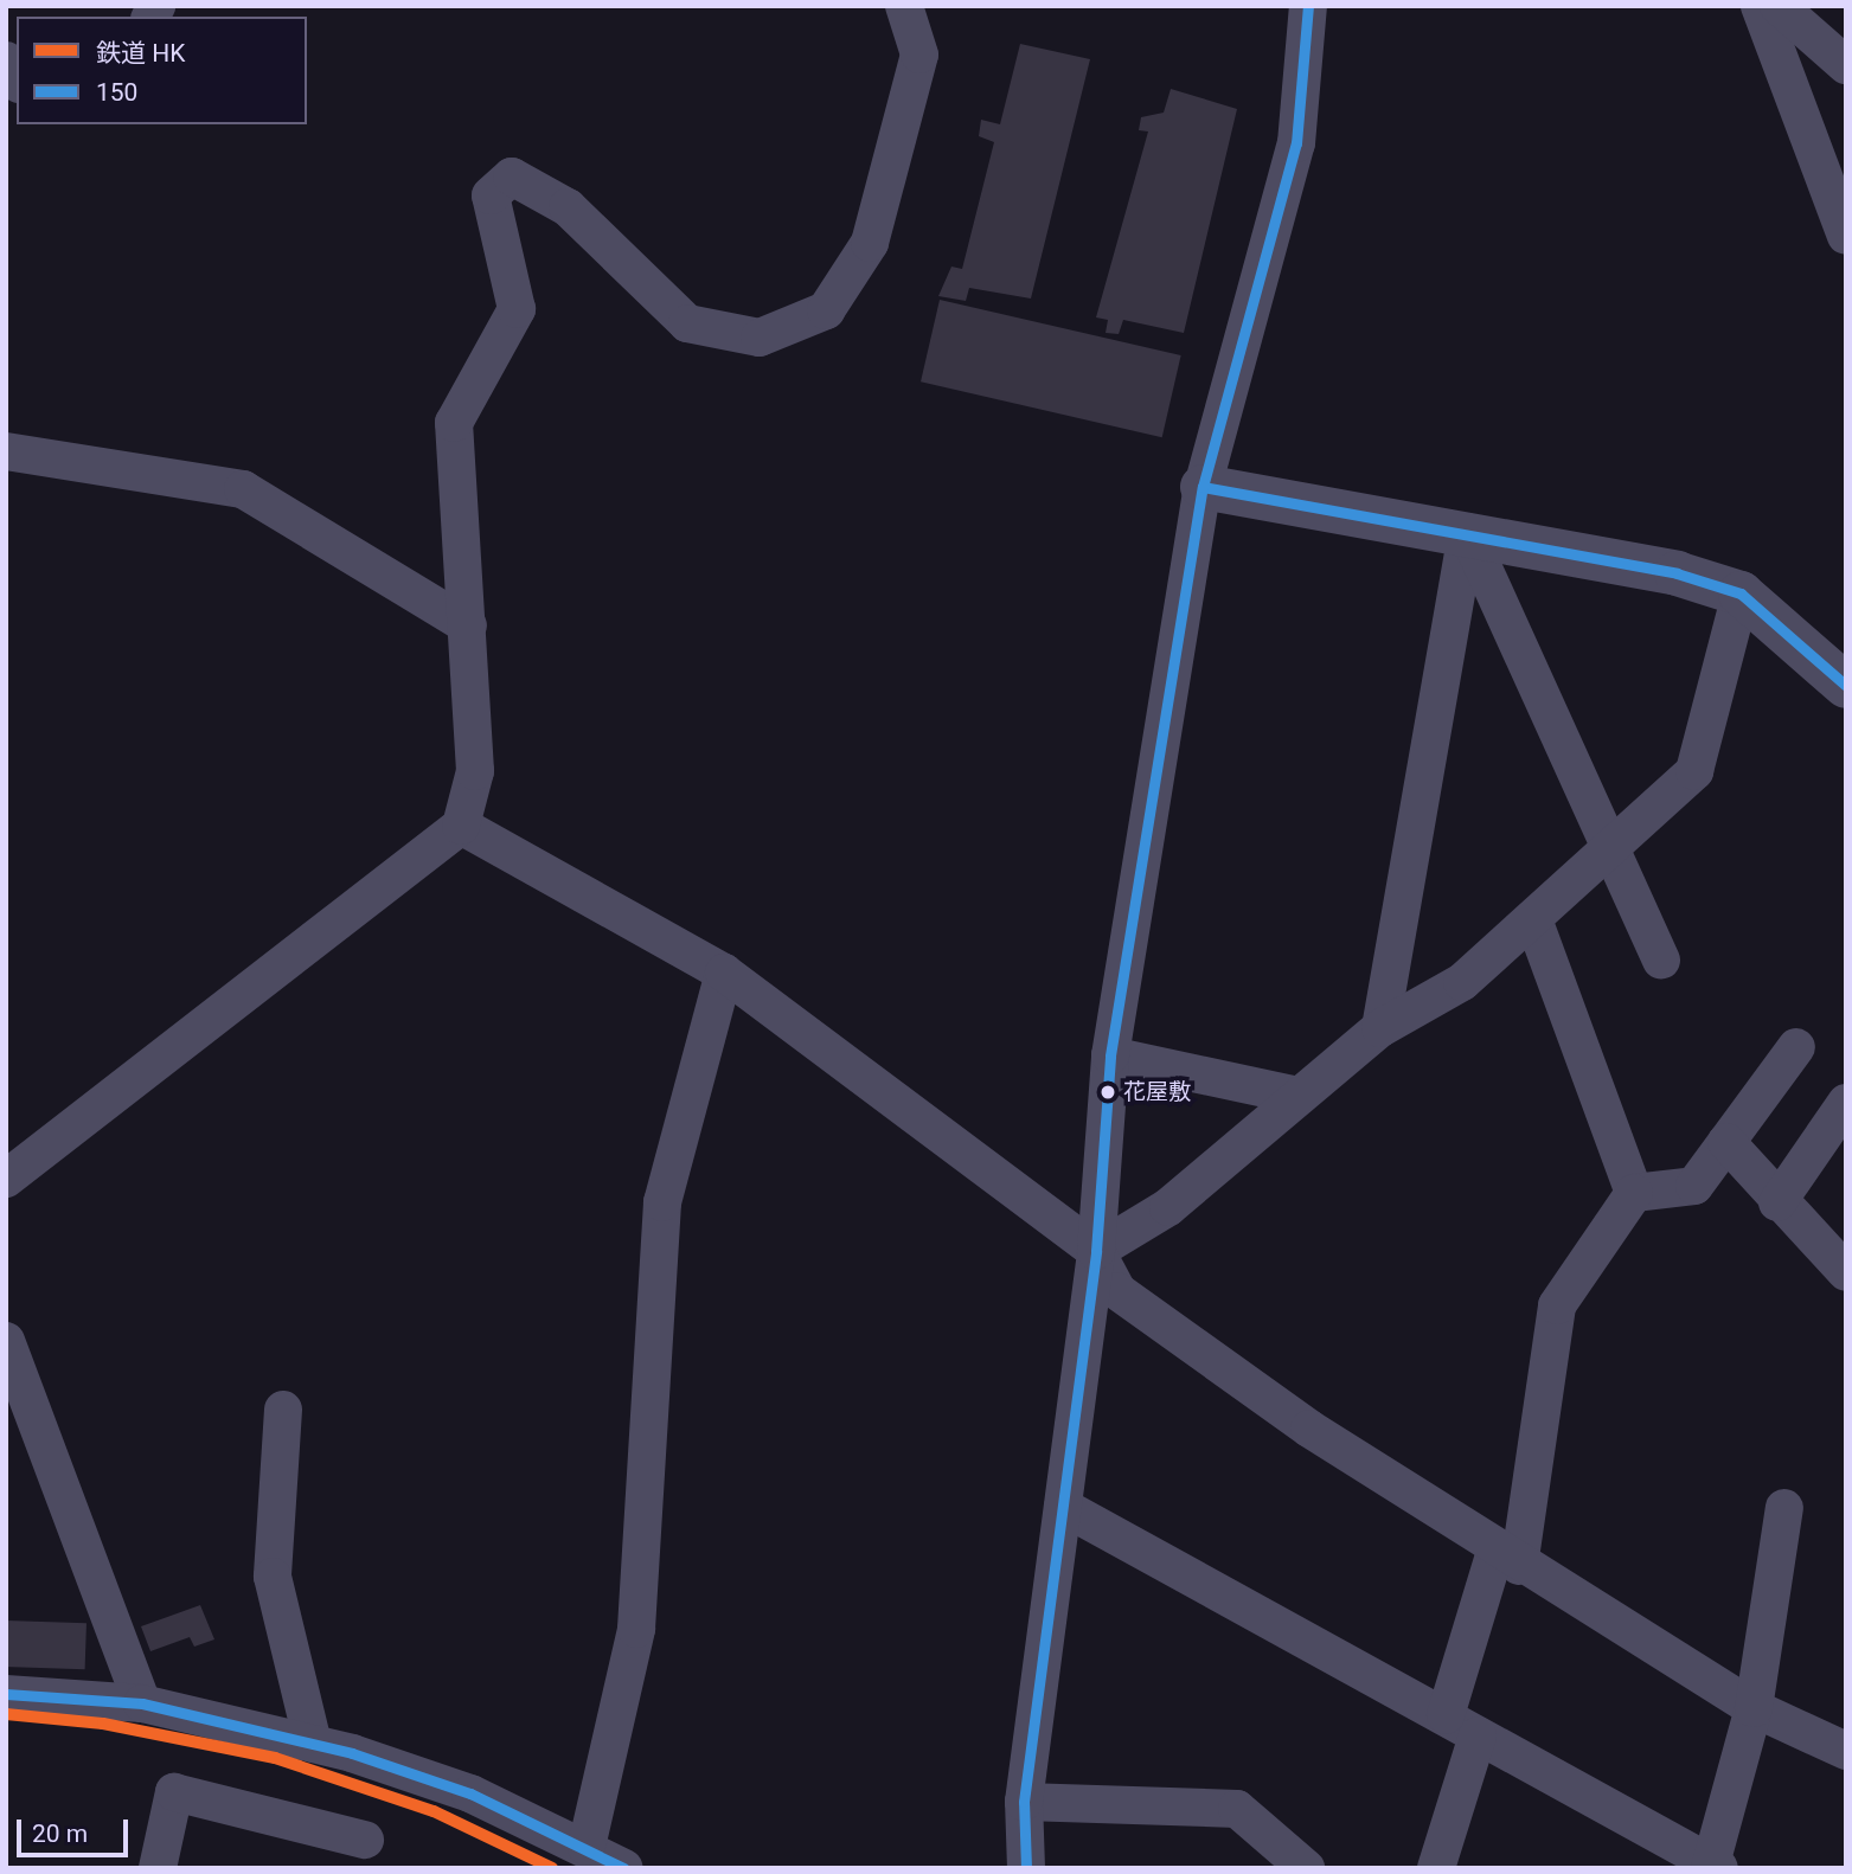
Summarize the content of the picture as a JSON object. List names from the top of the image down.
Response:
{
  "places": ["花屋敷"],
  "lines": ["transit line 150", "rail line HK"],
  "legend": ["鉄道 HK", "150"],
  "scale_bar": "20 m"
}
